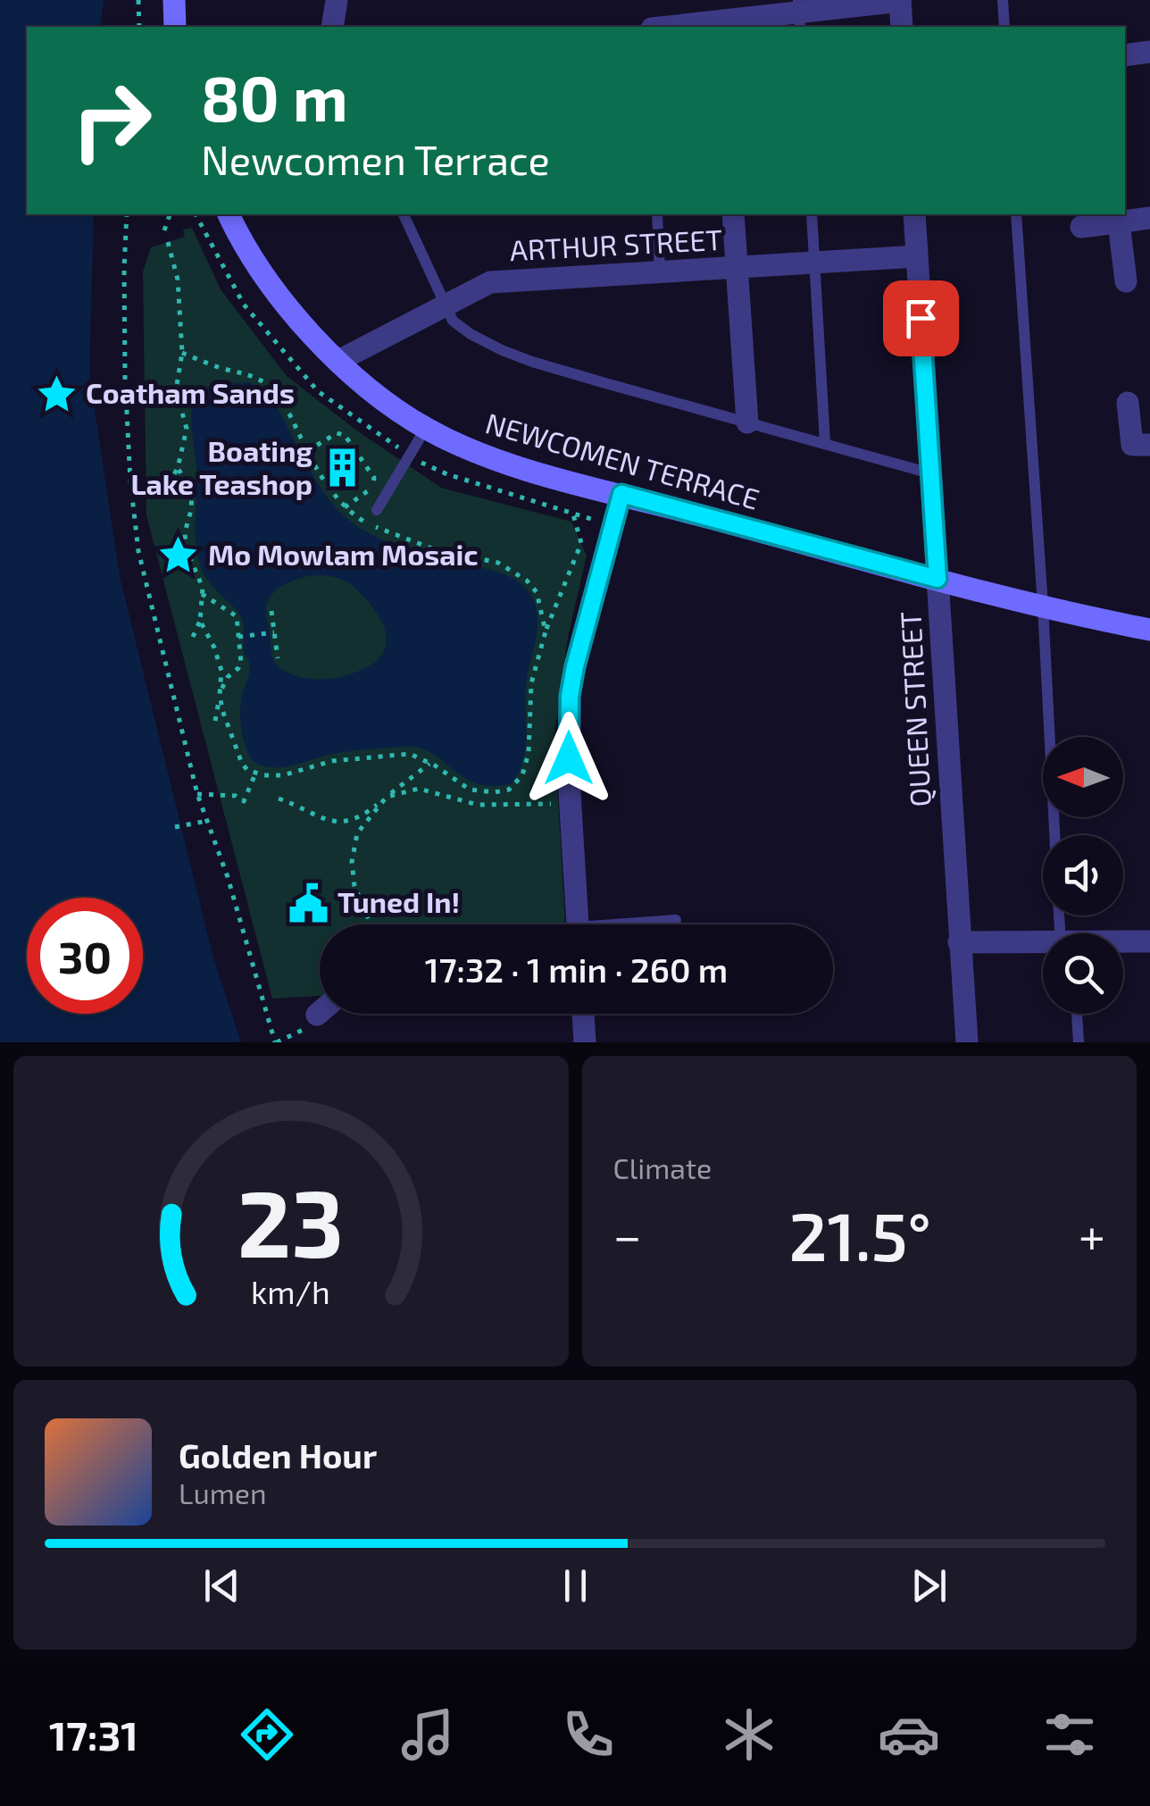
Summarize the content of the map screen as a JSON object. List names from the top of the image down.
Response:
{
  "streets": {
    "street": ["ARTHUR STREET", "NEWCOMEN TERRACE", "QUEEN STREET"]
  },
  "crossings": [
    ["ARTHUR STREET", "NEWCOMEN TERRACE"],
    ["ARTHUR STREET", "QUEEN STREET"],
    ["NEWCOMEN TERRACE", "QUEEN STREET"]
  ],
  "places": {
    "place": ["Coatham Sands", "Mo Mowlam Mosaic"],
    "building": ["Boating Lake Teashop"],
    "public building": ["Tuned In!"]
  },
  "north": "left",
  "page": {
    "turn": ["80 m", "Newcomen Terrace"],
    "limit": "30",
    "trip": "17:32 · 1 min · 260 m",
    "tile": "Climate",
    "heat": ["−", "21.5°", "+"],
    "song": ["Golden Hour", "Lumen"],
    "tabs": "17:31",
    "gauge": ["23", "km/h"]
  }
}
